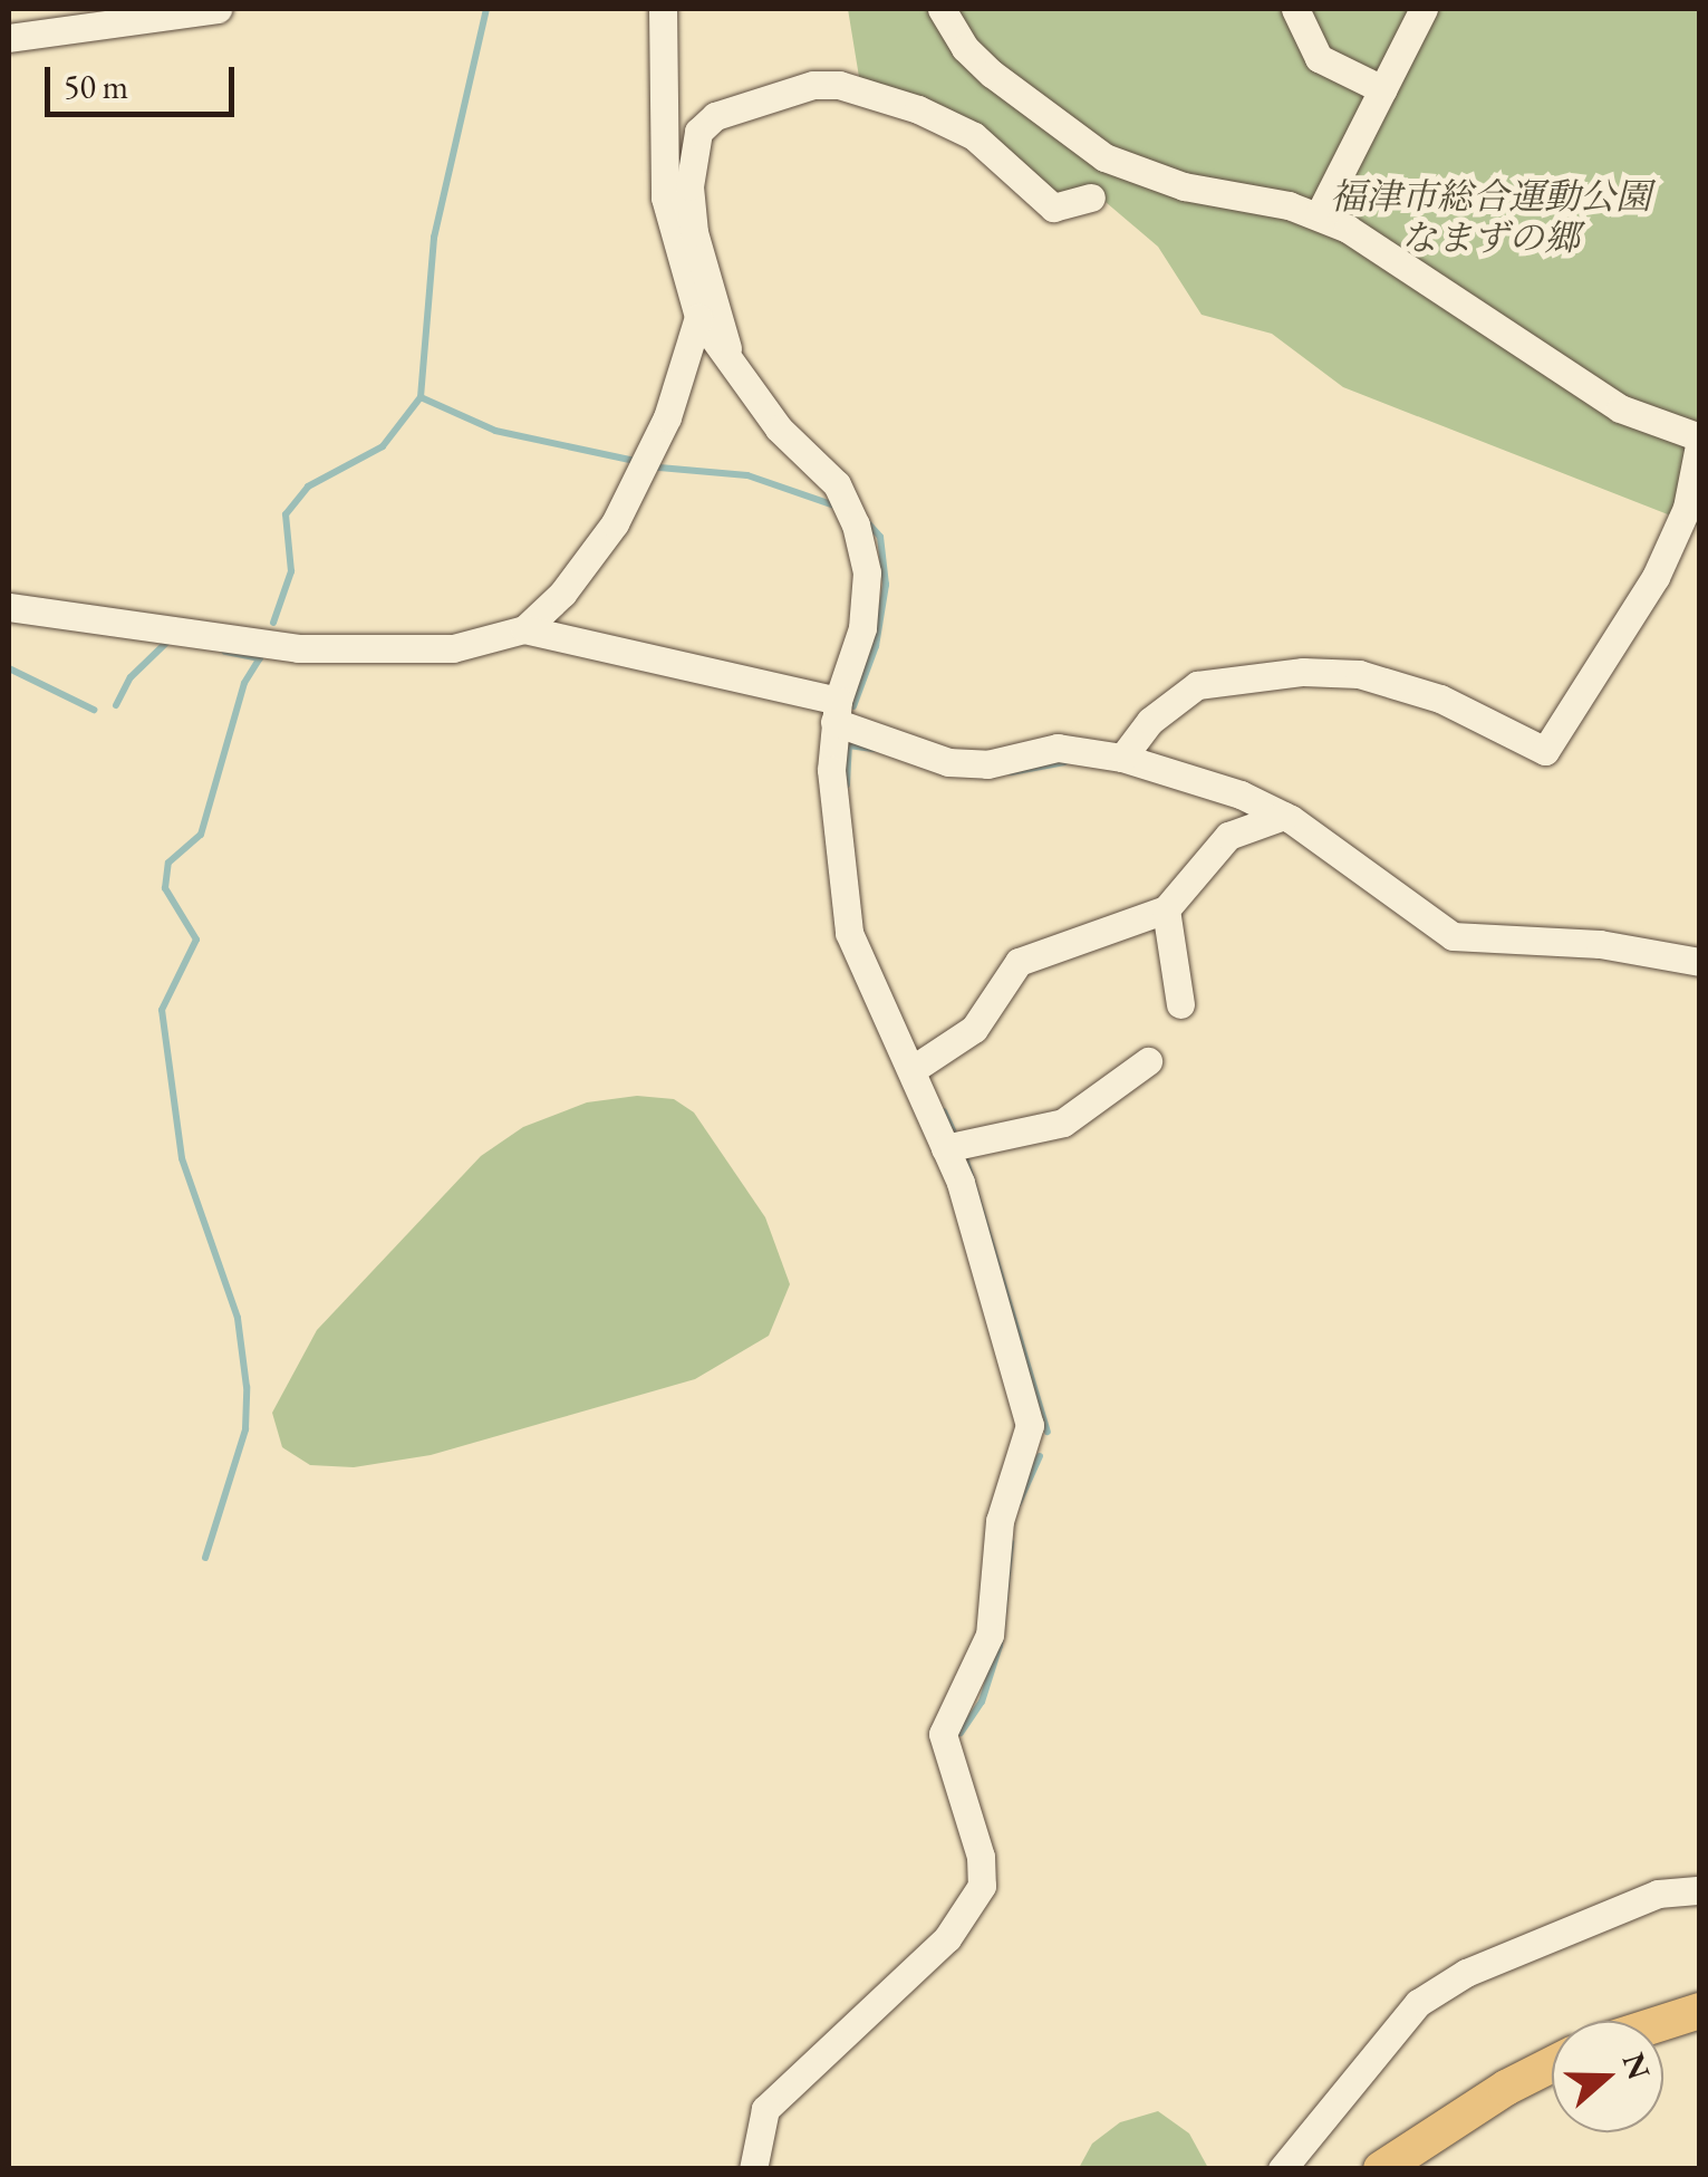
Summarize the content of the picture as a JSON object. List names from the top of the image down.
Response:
{
  "parks": ["福津市総合運動公園 なまずの郷"],
  "scale_bar": "50 m",
  "north": "right"
}
